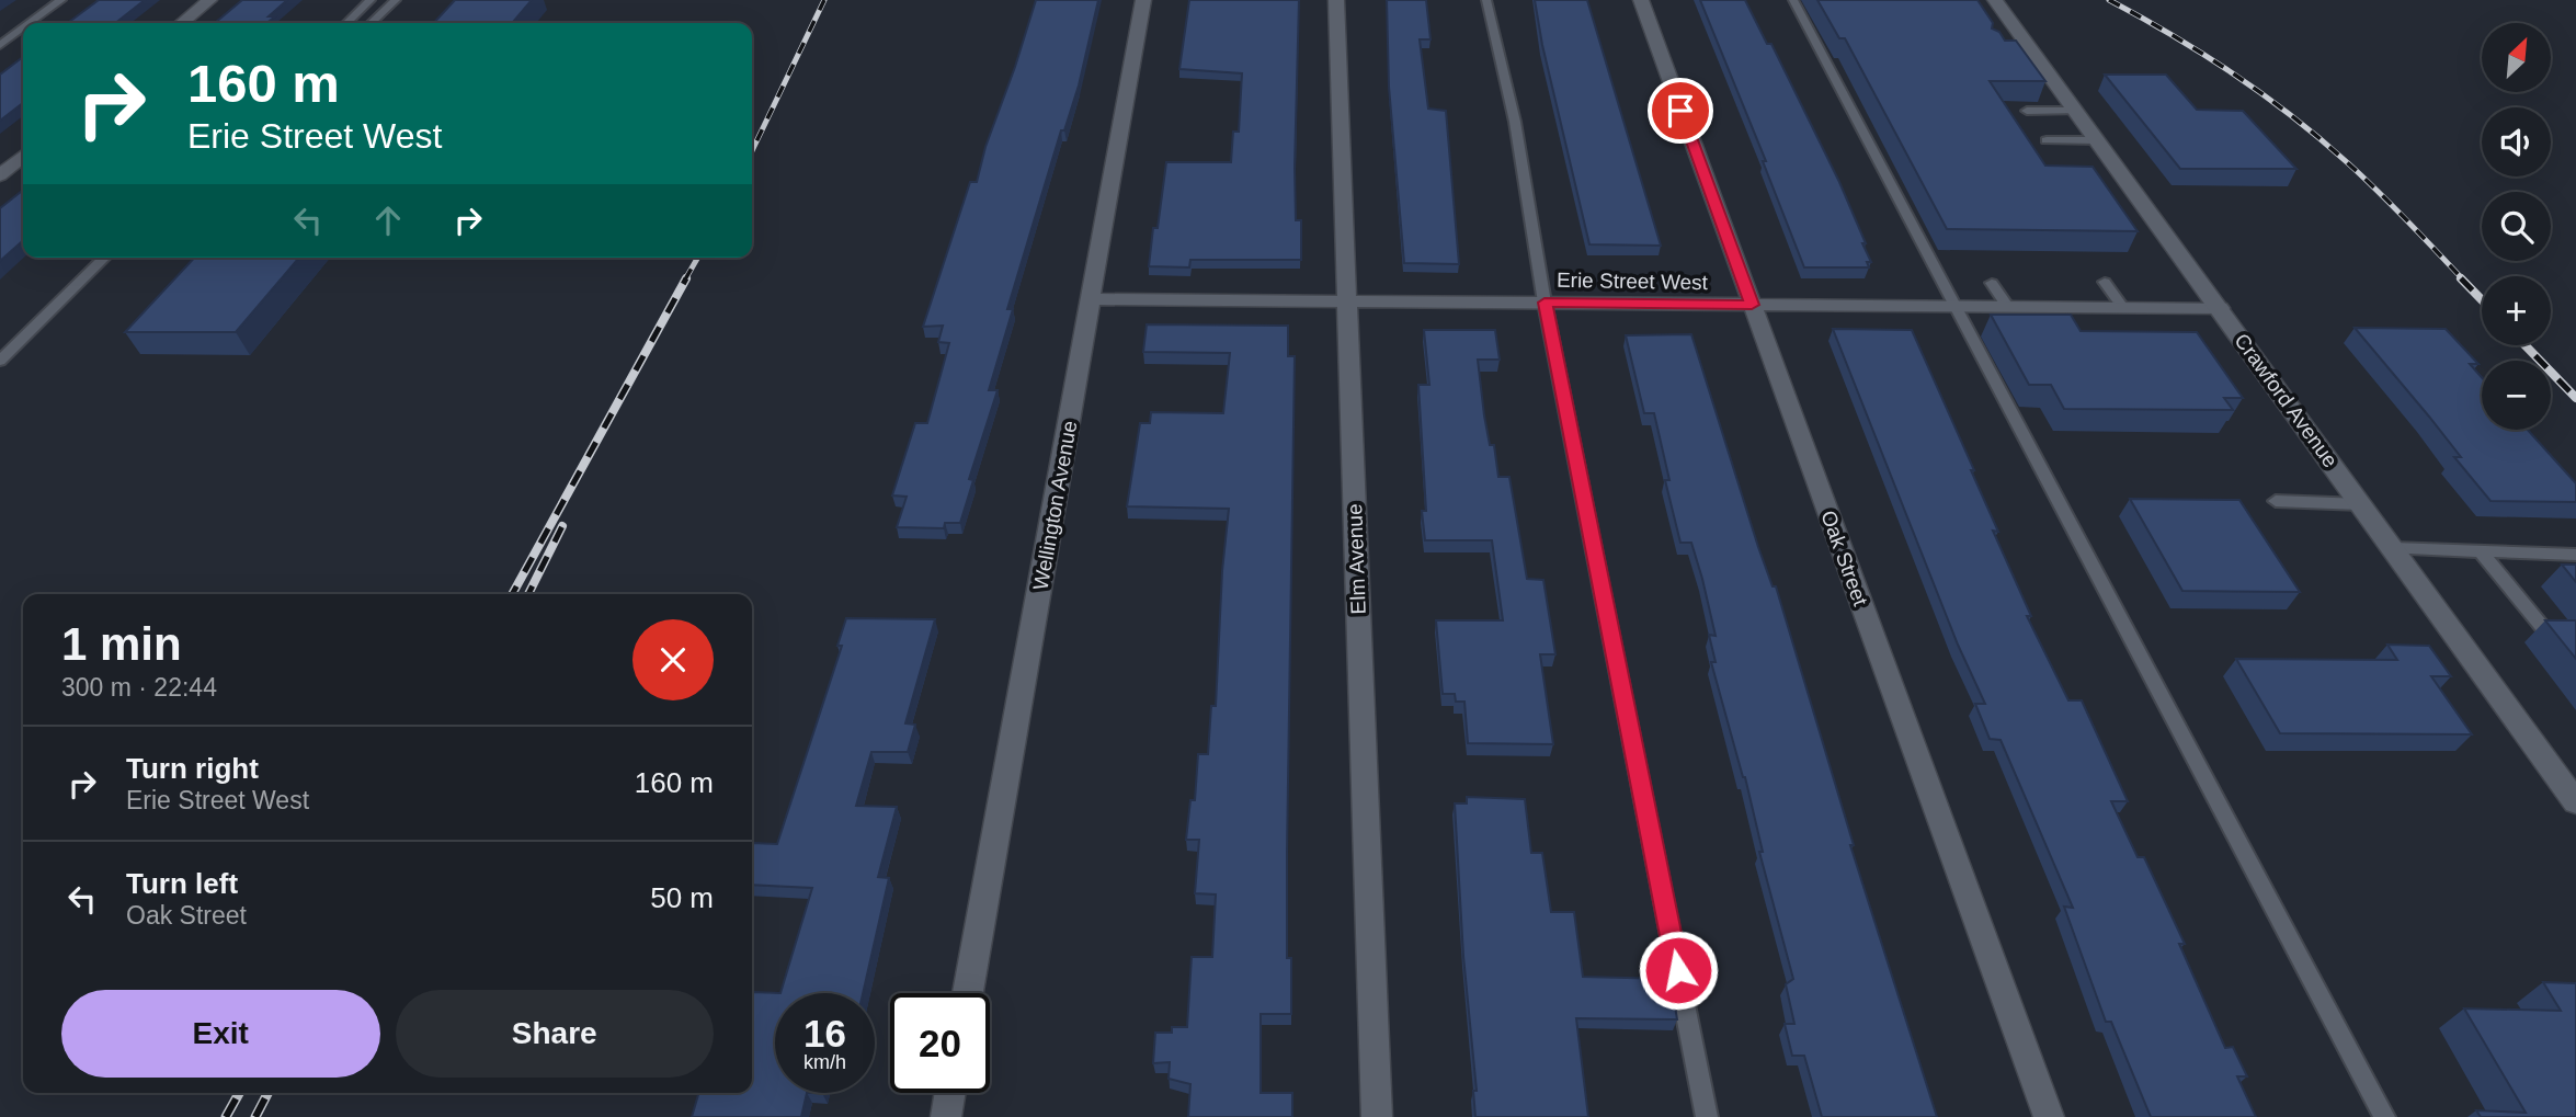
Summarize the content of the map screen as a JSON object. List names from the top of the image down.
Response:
{
  "streets": {
    "street": [
      "Erie Street West",
      "Crawford Avenue",
      "Wellington Avenue",
      "Oak Street",
      "Elm Avenue"
    ]
  },
  "crossings": [
    ["Erie Street West", "Crawford Avenue"],
    ["Erie Street West", "Wellington Avenue"],
    ["Erie Street West", "Oak Street"],
    ["Erie Street West", "Elm Avenue"]
  ],
  "north": "top right",
  "page": {
    "map_buttons": ["+", "−"],
    "turn": ["160 m", "Erie Street West"],
    "heading": ["1 min", "300 m · 22:44"],
    "list": [
      {
        "name": "Turn right",
        "note": "Erie Street West",
        "value": "160 m"
      },
      {
        "name": "Turn left",
        "note": "Oak Street",
        "value": "50 m"
      }
    ],
    "buttons": ["Exit", "Share"],
    "speed": "16 km/h",
    "limit": "20"
  }
}
